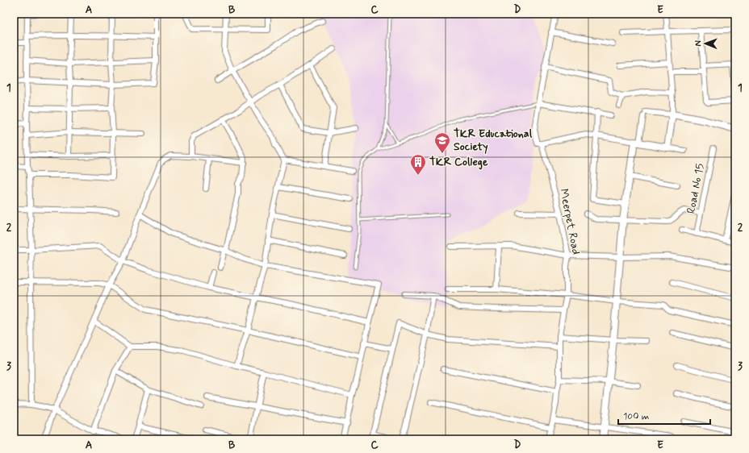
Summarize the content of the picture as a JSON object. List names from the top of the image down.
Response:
{
  "streets": {
    "street": ["Road No 15", "Meerpet Road"]
  },
  "places": {
    "school or university": ["TKR Educational Society"],
    "building": ["TKR College"]
  },
  "scale_bar": "100 m",
  "north": "left",
  "grid": {
    "columns": [
      "A",
      "B",
      "C",
      "D",
      "E"
    ],
    "rows": ["1", "2", "3"]
  }
}
